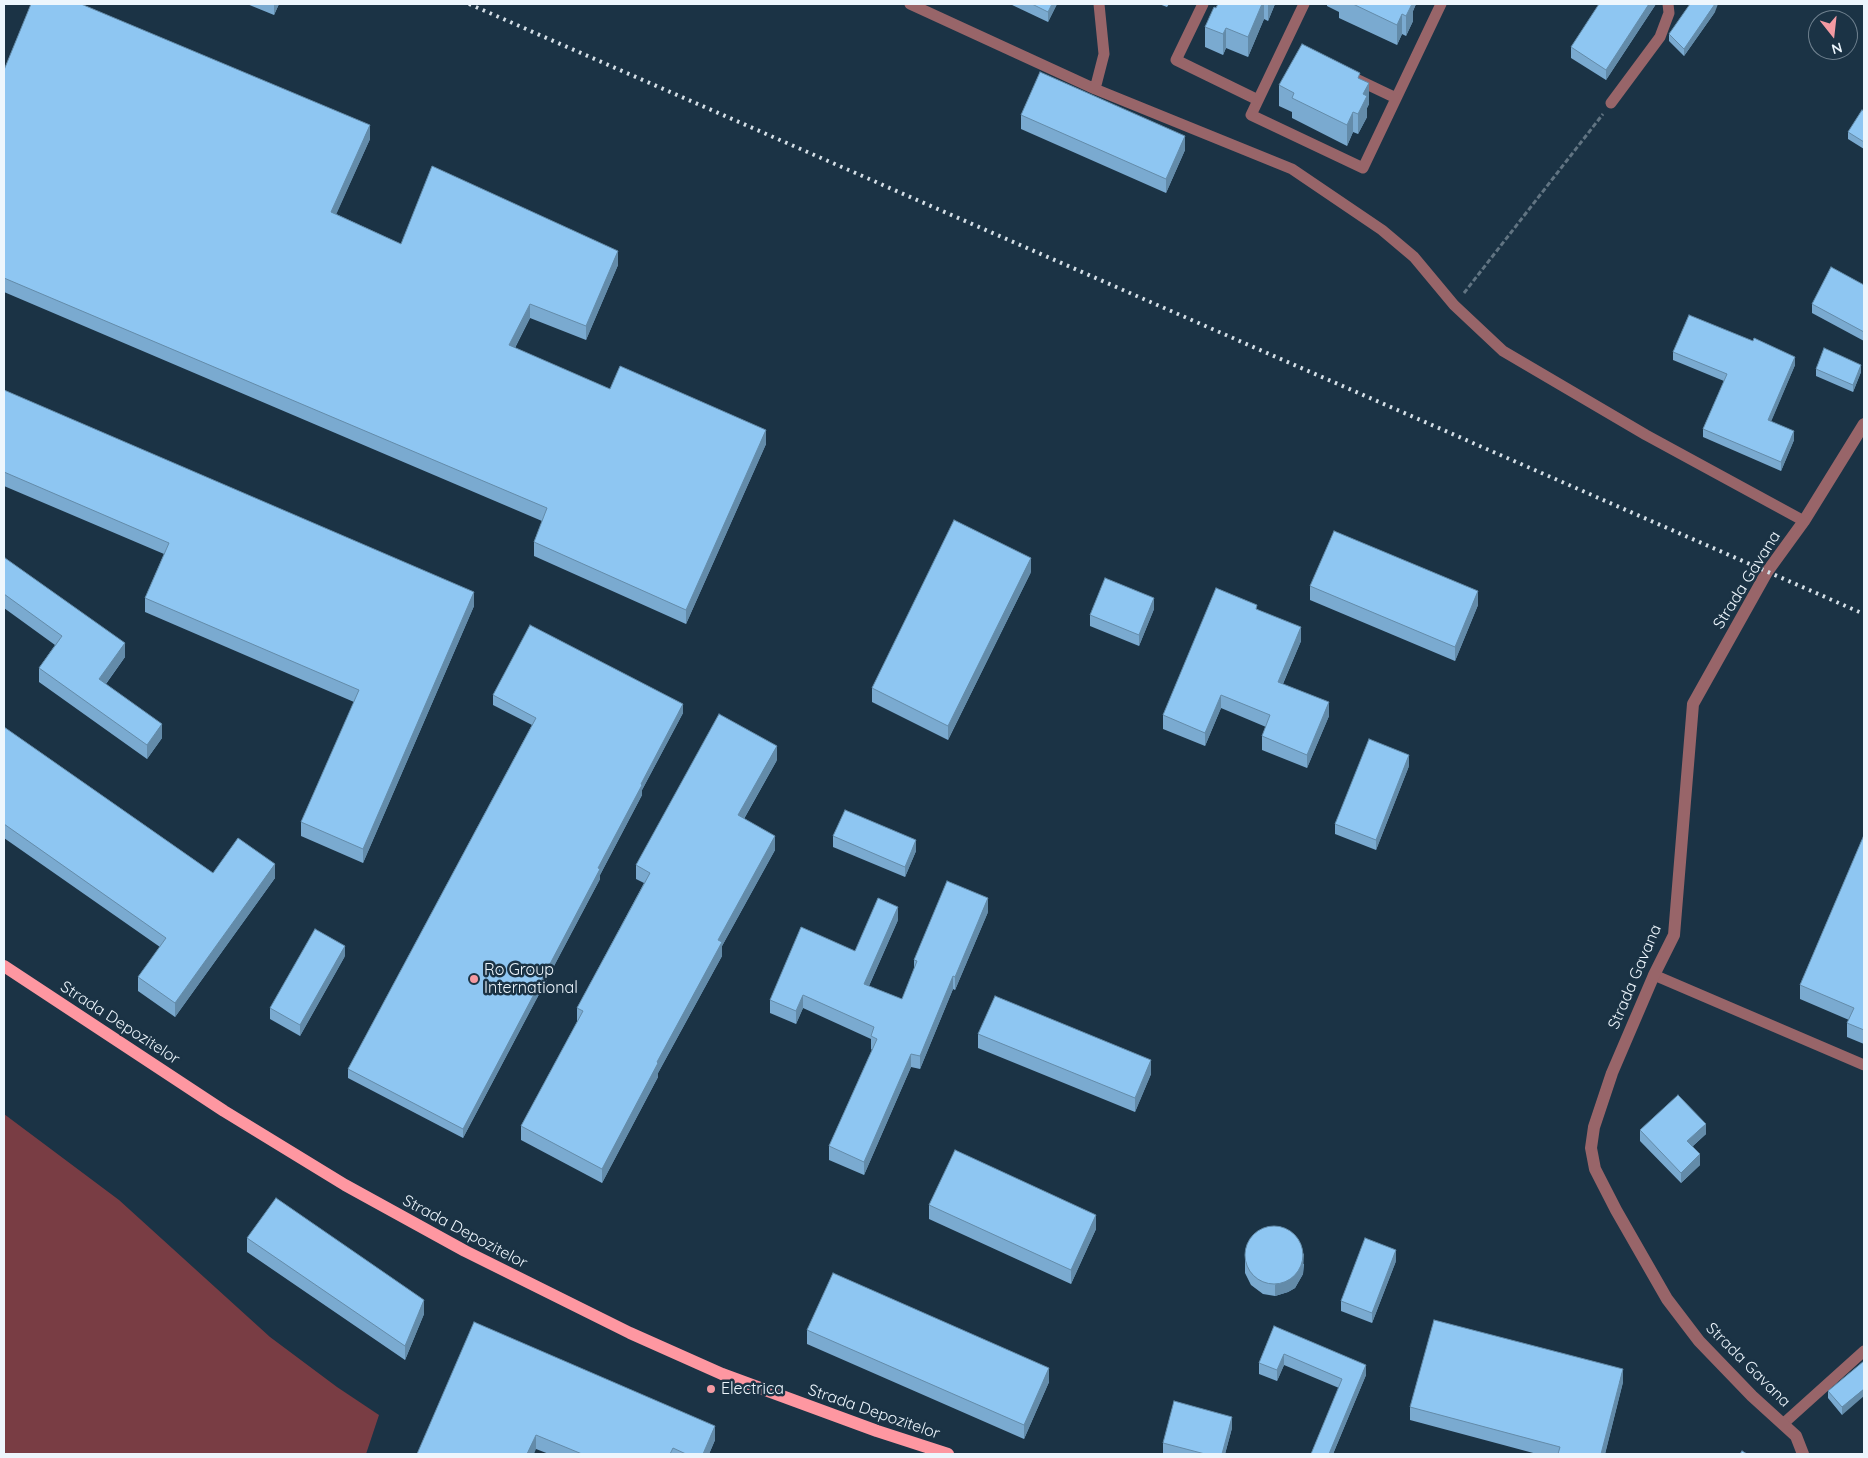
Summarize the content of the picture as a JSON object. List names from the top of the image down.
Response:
{
  "streets": {
    "main road": ["Strada Depozitelor"],
    "street": ["Strada Gavana"]
  },
  "places": ["Ro Group International", "Electrica"],
  "north": "bottom"
}
